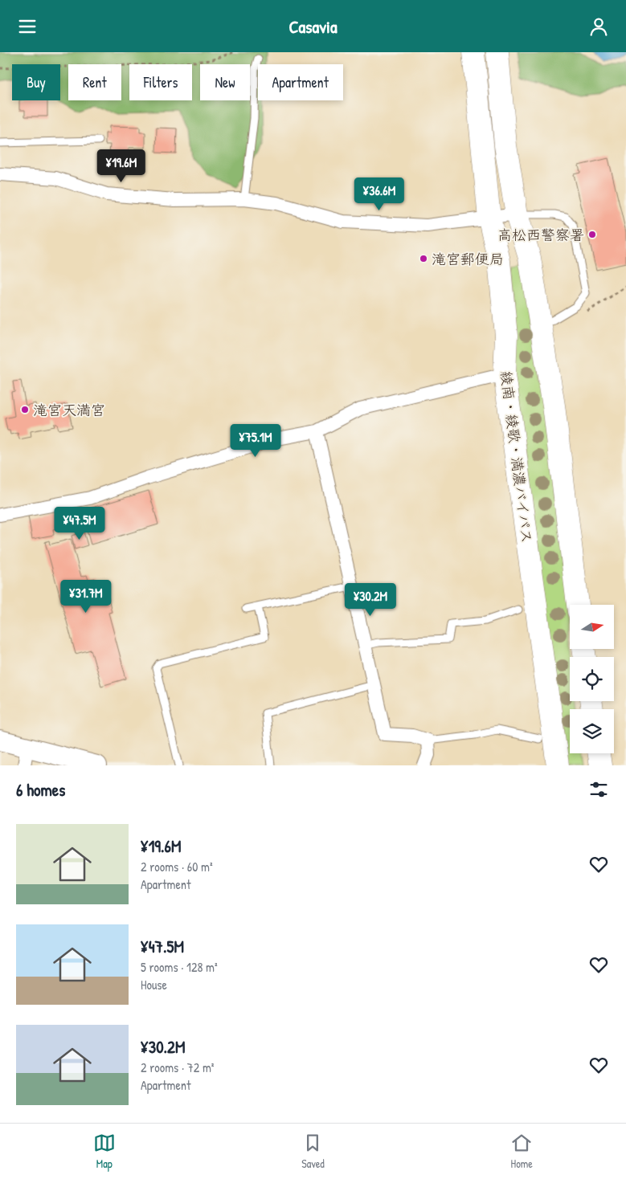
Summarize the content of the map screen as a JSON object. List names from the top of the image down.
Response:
{
  "streets": {
    "highway": ["綾南・綾歌・満濃バイパス"]
  },
  "places": ["高松西警察署", "滝宮郵便局", "滝宮天満宮"],
  "north": "right",
  "page": {
    "header": "Casavia",
    "chip": [
      "Buy",
      "Rent",
      "Filters",
      "New",
      "Apartment"
    ],
    "price": [
      "¥19.6M",
      "¥36.6M",
      "¥75.1M",
      "¥47.5M",
      "¥31.7M",
      "¥30.2M"
    ],
    "heading": "6 homes",
    "list": [
      {
        "name": "¥19.6M",
        "note": "2 rooms · 60 m² · Apartment"
      },
      {
        "name": "¥47.5M",
        "note": "5 rooms · 128 m² · House"
      },
      {
        "name": "¥30.2M",
        "note": "2 rooms · 72 m² · Apartment"
      }
    ],
    "tabs": ["Map", "Saved", "Home"]
  }
}
